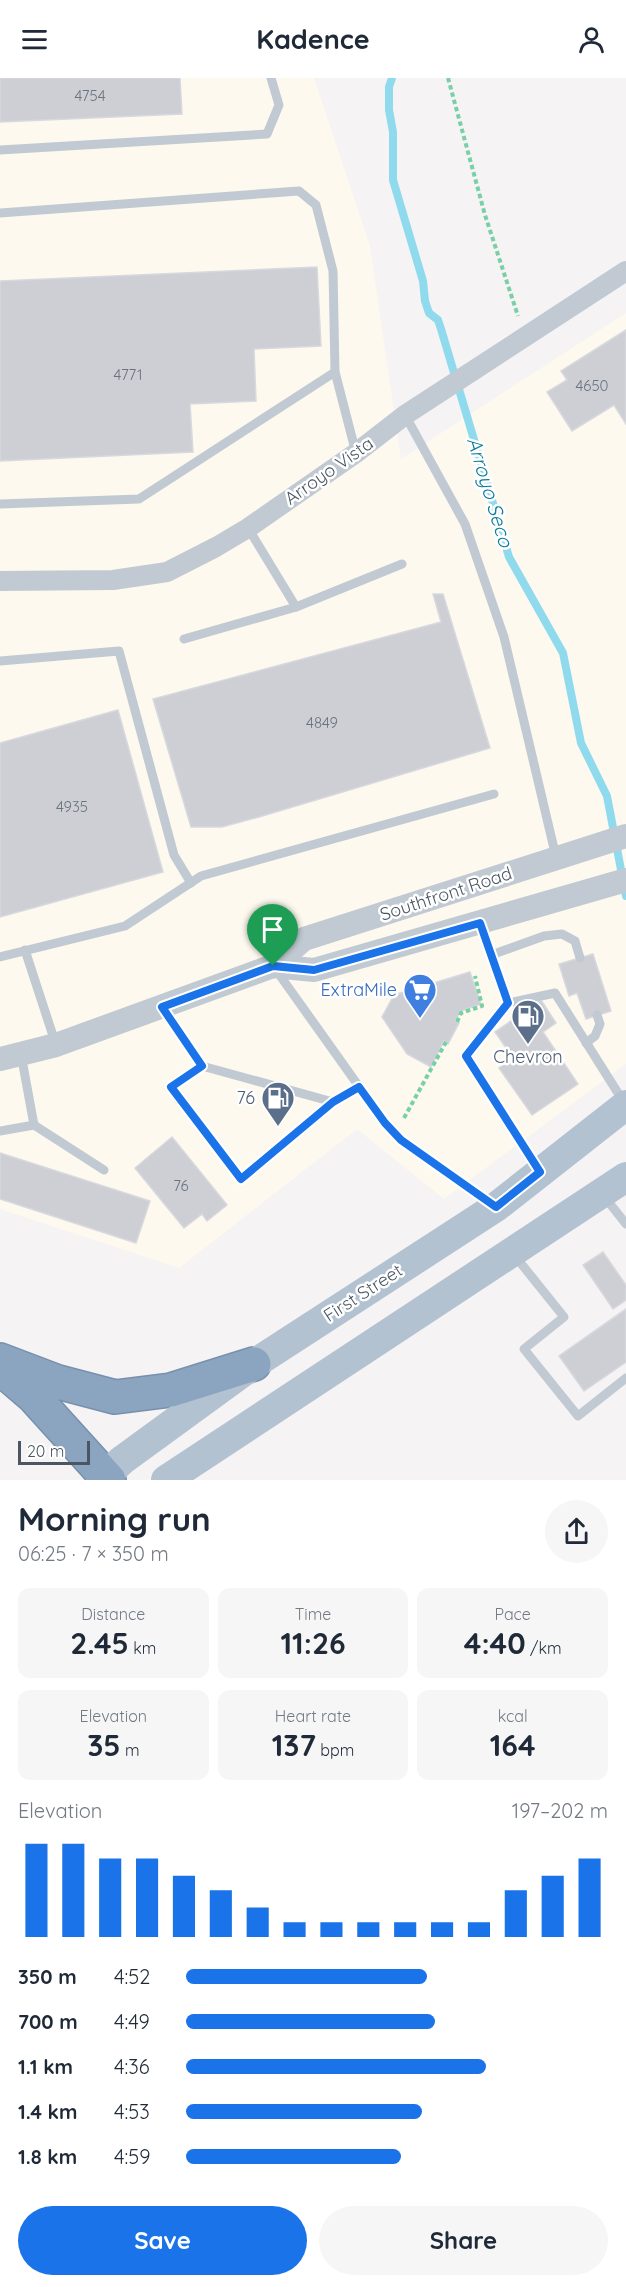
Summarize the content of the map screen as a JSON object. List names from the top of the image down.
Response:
{
  "streets": {
    "main road": ["First Street"],
    "street": ["Arroyo Vista", "Southfront Road"]
  },
  "water": ["Arroyo Seco"],
  "places": {
    "supermarket": ["ExtraMile"],
    "fuel station": ["Chevron", "76"]
  },
  "house_numbers": [
    "4754",
    "4771",
    "4650",
    "4849",
    "4935",
    "76"
  ],
  "scale_bar": "20 m",
  "page": {
    "header": "Kadence",
    "scale": "20 m",
    "heading": ["Morning run", "06:25 · 7 × 350 m"],
    "stats": [
      ["Distance", "2.45 km"],
      ["Time", "11:26"],
      ["Pace", "4:40 /km"],
      ["Elevation", "35 m"],
      ["Heart rate", "137 bpm"],
      ["kcal", "164"]
    ],
    "chart": ["Elevation", "197–202 m"],
    "list": [
      {
        "name": "350 m",
        "note": "4:52"
      },
      {
        "name": "700 m",
        "note": "4:49"
      },
      {
        "name": "1.1 km",
        "note": "4:36"
      },
      {
        "name": "1.4 km",
        "note": "4:53"
      },
      {
        "name": "1.8 km",
        "note": "4:59"
      }
    ],
    "buttons": ["Save", "Share"]
  }
}
